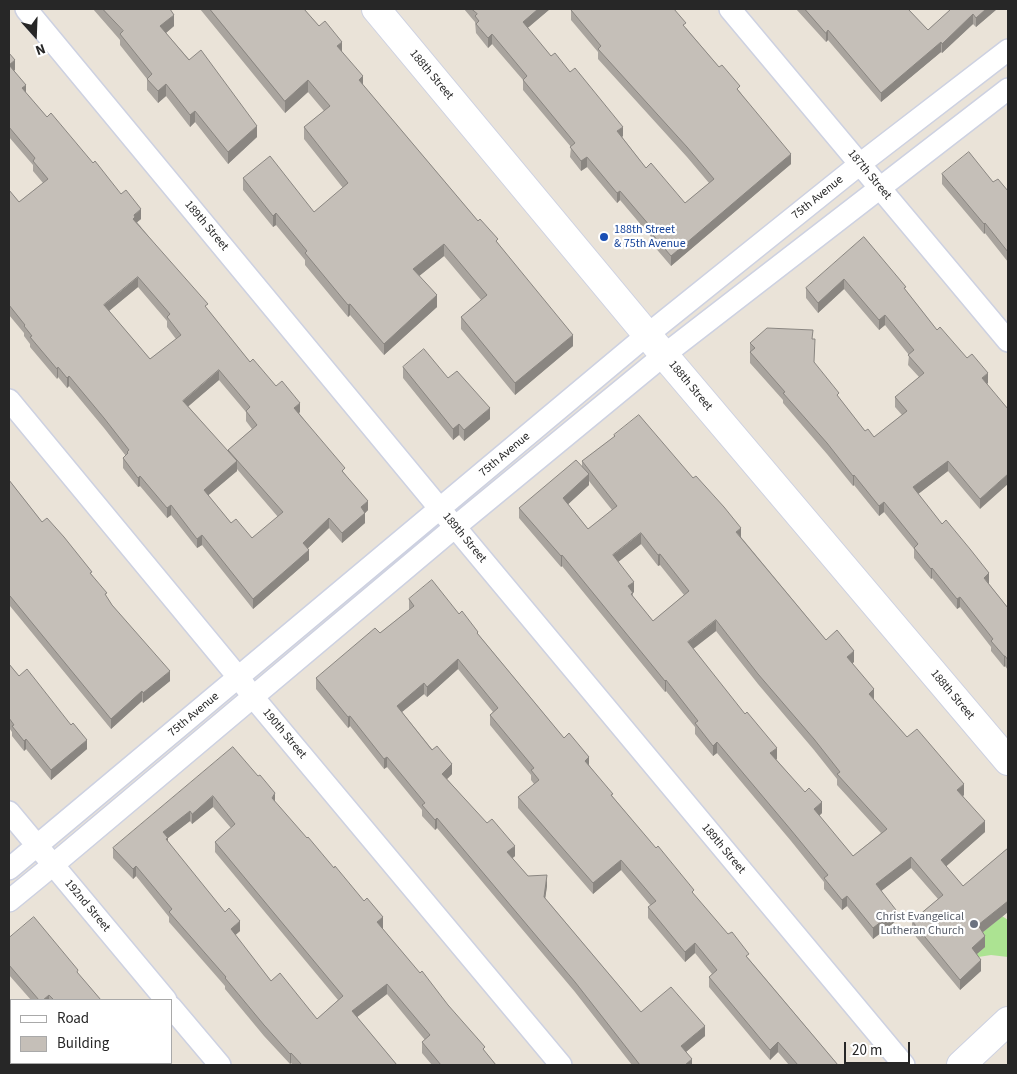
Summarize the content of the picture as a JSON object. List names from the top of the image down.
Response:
{
  "streets": {
    "street": [
      "188th Street",
      "187th Street",
      "75th Avenue",
      "189th Street",
      "190th Street",
      "192nd Street"
    ]
  },
  "crossings": [
    ["188th Street", "75th Avenue"],
    ["187th Street", "75th Avenue"],
    ["75th Avenue", "189th Street"],
    ["75th Avenue", "190th Street"],
    ["75th Avenue", "192nd Street"]
  ],
  "places": ["188th Street & 75th Avenue", "Christ Evangelical Lutheran Church"],
  "legend": ["Road", "Building"],
  "scale_bar": "20 m",
  "north": "bottom"
}
